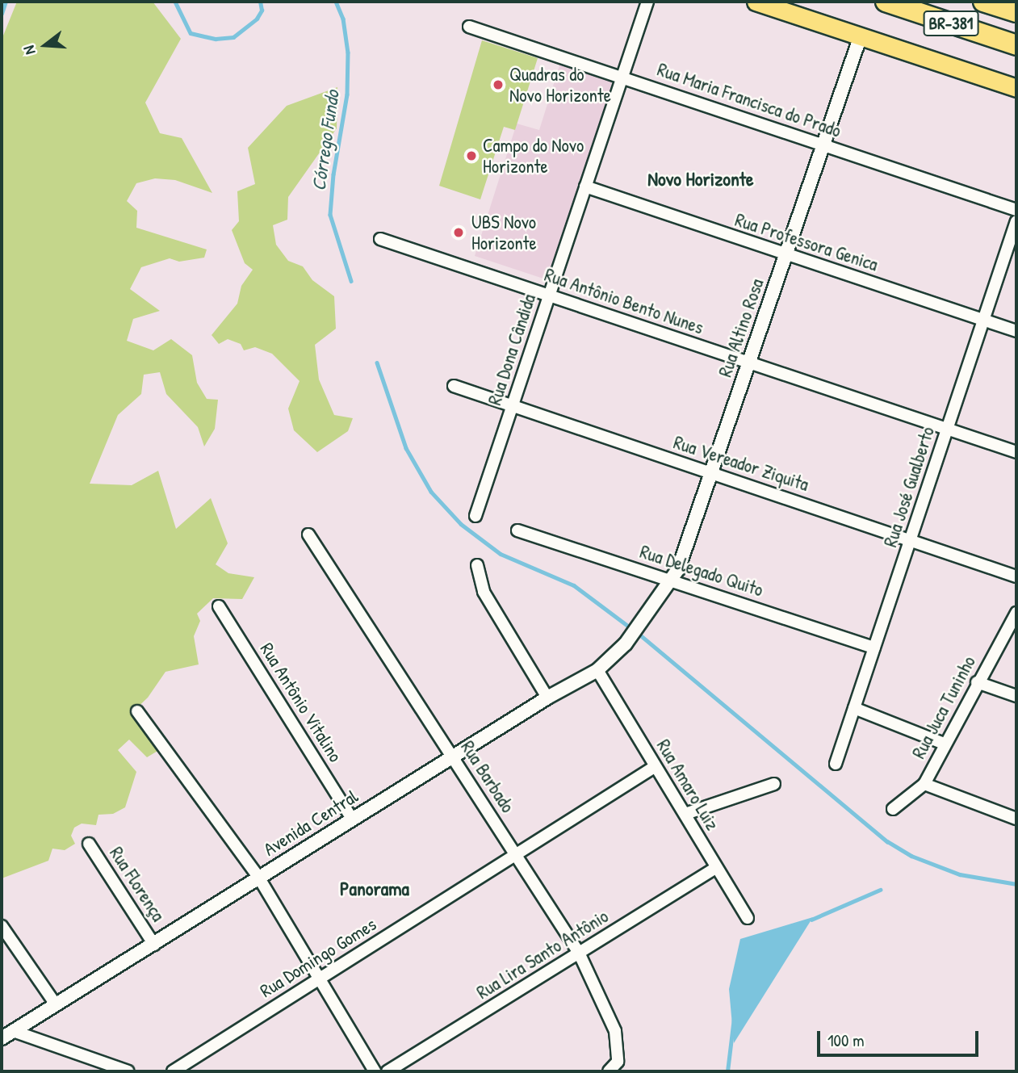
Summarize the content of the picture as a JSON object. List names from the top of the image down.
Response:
{
  "streets": {
    "highway": ["BR-381"],
    "street": [
      "Rua Maria Francisca do Prado",
      "Rua Professora Genica",
      "Rua Antônio Bento Nunes",
      "Rua Altino Rosa",
      "Rua Dona Cândida",
      "Rua Vereador Ziquita",
      "Rua José Gualberto",
      "Rua Delegado Quito",
      "Rua Antônio Vitalino",
      "Rua Juca Tuninho",
      "Rua Barbado",
      "Rua Amaro Luiz",
      "Avenida Central",
      "Rua Florença",
      "Rua Lira Santo Antônio",
      "Rua Domingo Gomes"
    ]
  },
  "crossings": [
    ["Rua Maria Francisca do Prado", "Rua Altino Rosa"],
    ["Rua Maria Francisca do Prado", "Rua Dona Cândida"],
    ["Rua Professora Genica", "Rua Altino Rosa"],
    ["Rua Professora Genica", "Rua Dona Cândida"],
    ["Rua Professora Genica", "Rua José Gualberto"],
    ["Rua Antônio Bento Nunes", "Rua Altino Rosa"],
    ["Rua Antônio Bento Nunes", "Rua Dona Cândida"],
    ["Rua Antônio Bento Nunes", "Rua José Gualberto"],
    ["Rua Altino Rosa", "Rua Vereador Ziquita"],
    ["Rua Altino Rosa", "Rua Delegado Quito"],
    ["Rua Altino Rosa", "Avenida Central"],
    ["Rua Dona Cândida", "Rua Vereador Ziquita"],
    ["Rua Vereador Ziquita", "Rua José Gualberto"],
    ["Rua José Gualberto", "Rua Delegado Quito"],
    ["Rua Antônio Vitalino", "Avenida Central"],
    ["Rua Barbado", "Avenida Central"],
    ["Rua Barbado", "Rua Lira Santo Antônio"],
    ["Rua Barbado", "Rua Domingo Gomes"],
    ["Rua Amaro Luiz", "Avenida Central"],
    ["Rua Amaro Luiz", "Rua Lira Santo Antônio"],
    ["Rua Amaro Luiz", "Rua Domingo Gomes"],
    ["Avenida Central", "Rua Florença"]
  ],
  "districts": ["Novo Horizonte", "Panorama"],
  "water": ["Córrego Fundo"],
  "places": ["Quadras do Novo Horizonte", "Campo do Novo Horizonte", "UBS Novo Horizonte"],
  "scale_bar": "100 m",
  "north": "left"
}
